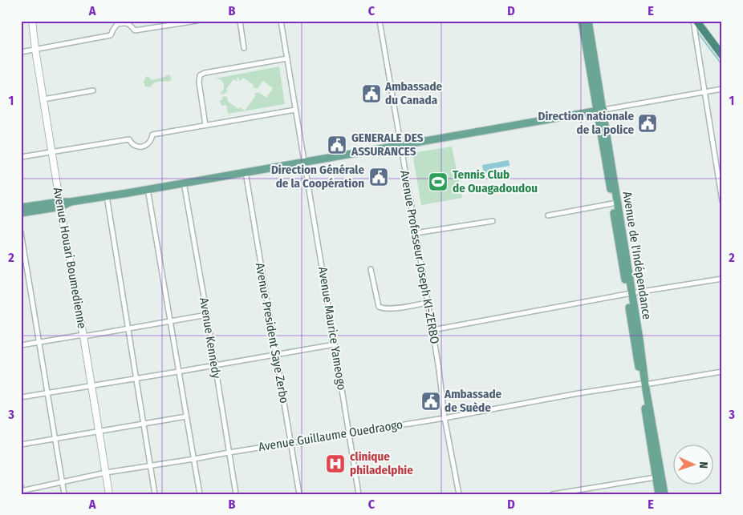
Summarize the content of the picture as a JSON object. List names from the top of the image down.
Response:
{
  "streets": {
    "main road": ["Avenue de l'Indépendance", "Avenue Houari Boumedienne"],
    "street": [
      "Avenue Professeur Joseph KI-ZERBO",
      "Avenue Maurice Yameogo",
      "Avenue President Saye Zerbo",
      "Avenue Kennedy",
      "Avenue Guillaume Ouedraogo"
    ]
  },
  "crossings": [
    ["Avenue de l'Indépendance", "Avenue Guillaume Ouedraogo"],
    ["Avenue Professeur Joseph KI-ZERBO", "Avenue Guillaume Ouedraogo"],
    ["Avenue Houari Boumedienne", "Avenue Guillaume Ouedraogo"],
    ["Avenue Maurice Yameogo", "Avenue Guillaume Ouedraogo"],
    ["Avenue President Saye Zerbo", "Avenue Guillaume Ouedraogo"],
    ["Avenue Kennedy", "Avenue Guillaume Ouedraogo"]
  ],
  "places": {
    "public building": [
      "Ambassade du Canada",
      "Direction nationale de la police",
      "GENERALE DES ASSURANCES",
      "Direction Générale de la Coopération",
      "Ambassade de Suède"
    ],
    "sports": ["Tennis Club de Ouagadoudou"],
    "hospital": ["clinique philadelphie"]
  },
  "north": "right",
  "grid": {
    "columns": [
      "A",
      "B",
      "C",
      "D",
      "E"
    ],
    "rows": ["1", "2", "3"]
  }
}
